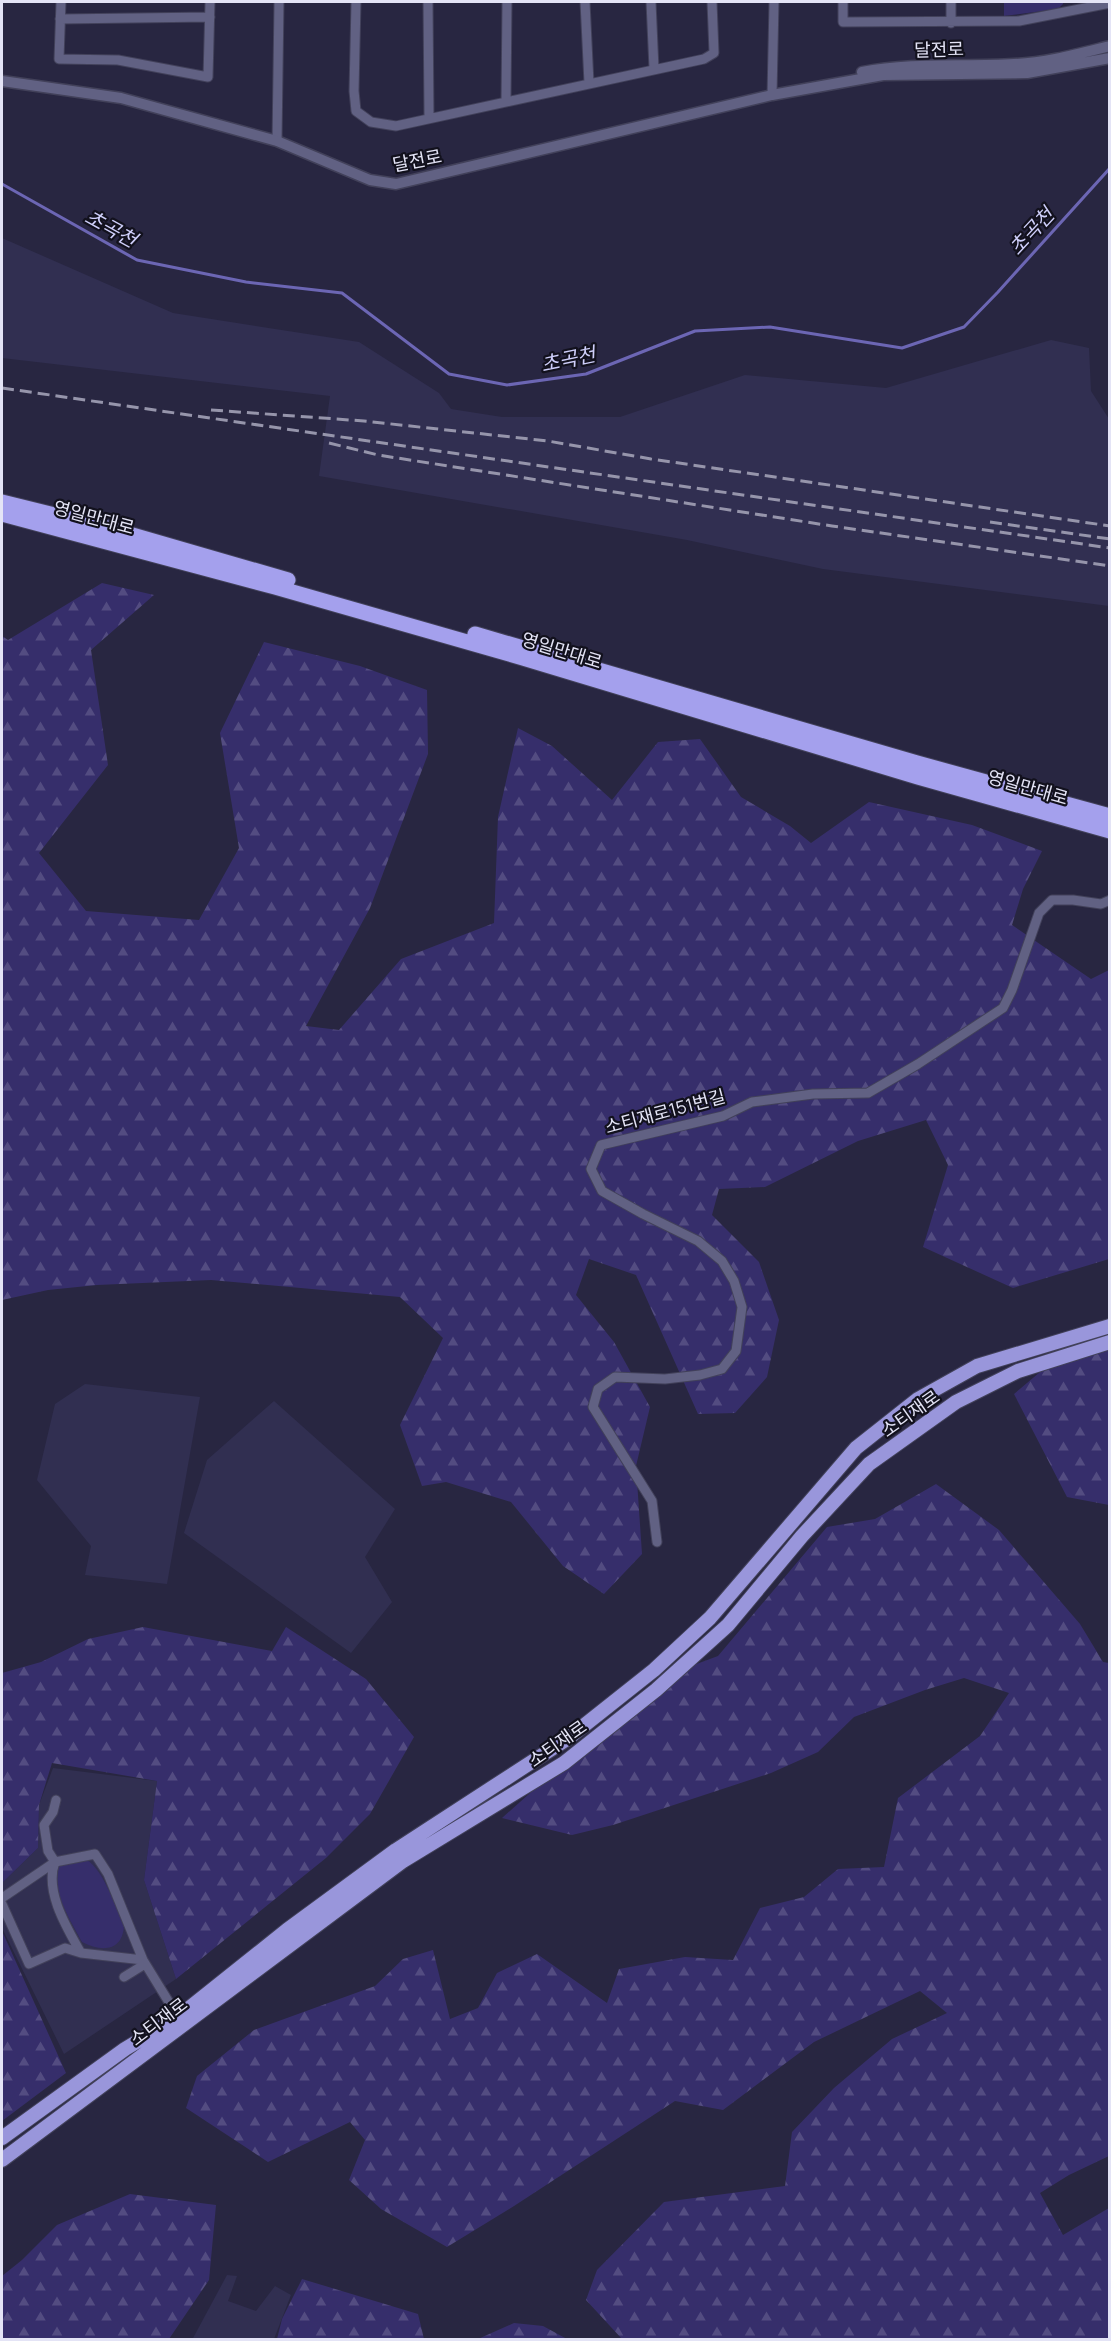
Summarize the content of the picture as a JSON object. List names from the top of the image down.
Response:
{
  "streets": {
    "highway": ["영일만대로"],
    "main road": ["소티재로"],
    "street": ["달전로", "소티재로151번길"]
  },
  "water": ["초곡천"]
}
